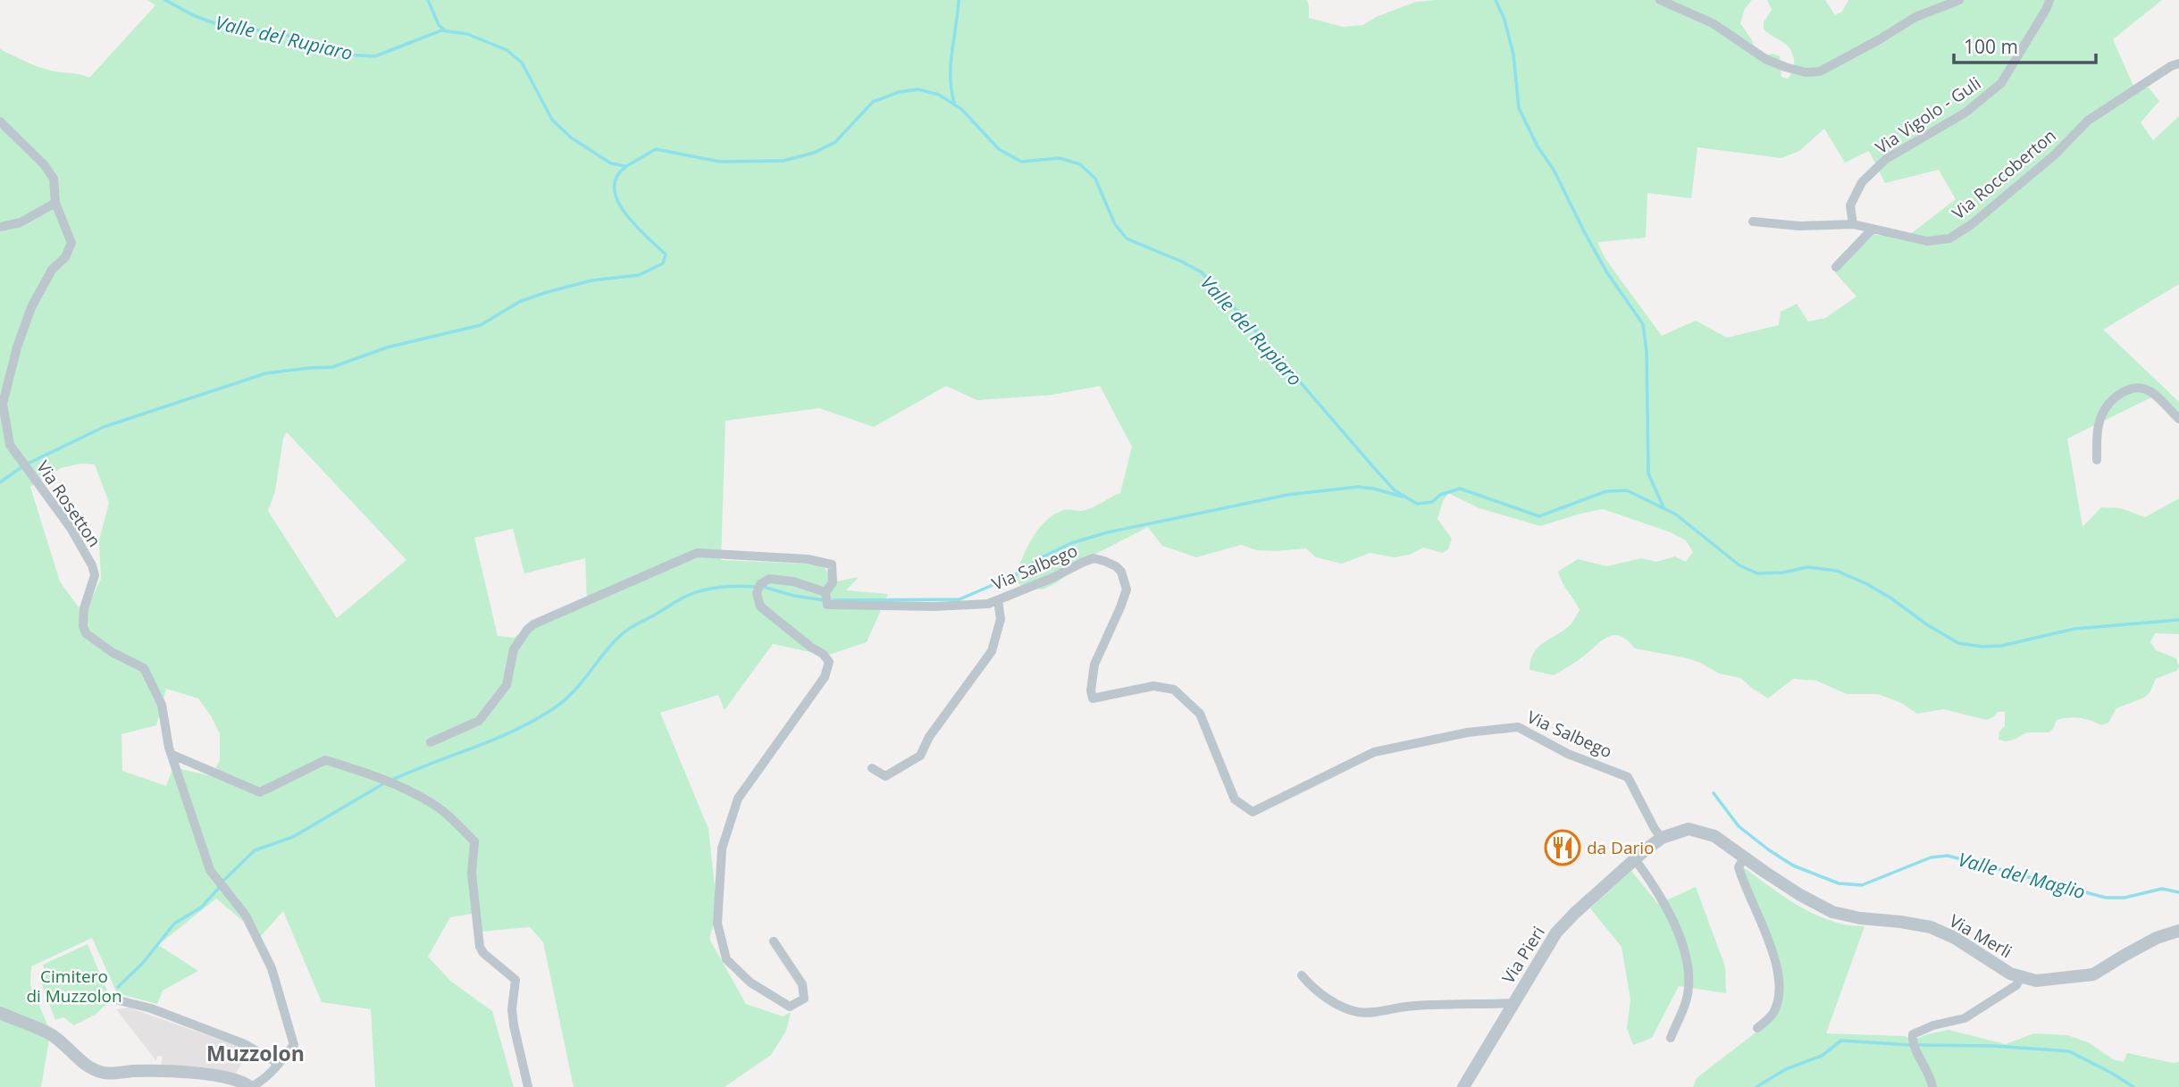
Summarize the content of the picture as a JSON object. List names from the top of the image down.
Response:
{
  "streets": {
    "street": [
      "Via Vigolo - Guli",
      "Via Roccoberton",
      "Via Rosetton",
      "Via Salbego",
      "Via Merli",
      "Via Pieri"
    ]
  },
  "crossings": [
    ["Via Vigolo - Guli", "Via Roccoberton"],
    ["Via Salbego", "Via Pieri"],
    ["Via Merli", "Via Pieri"]
  ],
  "districts": ["Muzzolon"],
  "water": ["Valle del Rupiaro", "Valle del Maglio"],
  "parks": ["Cimitero di Muzzolon"],
  "places": {
    "restaurant": ["da Dario"]
  },
  "scale_bar": "100 m"
}
